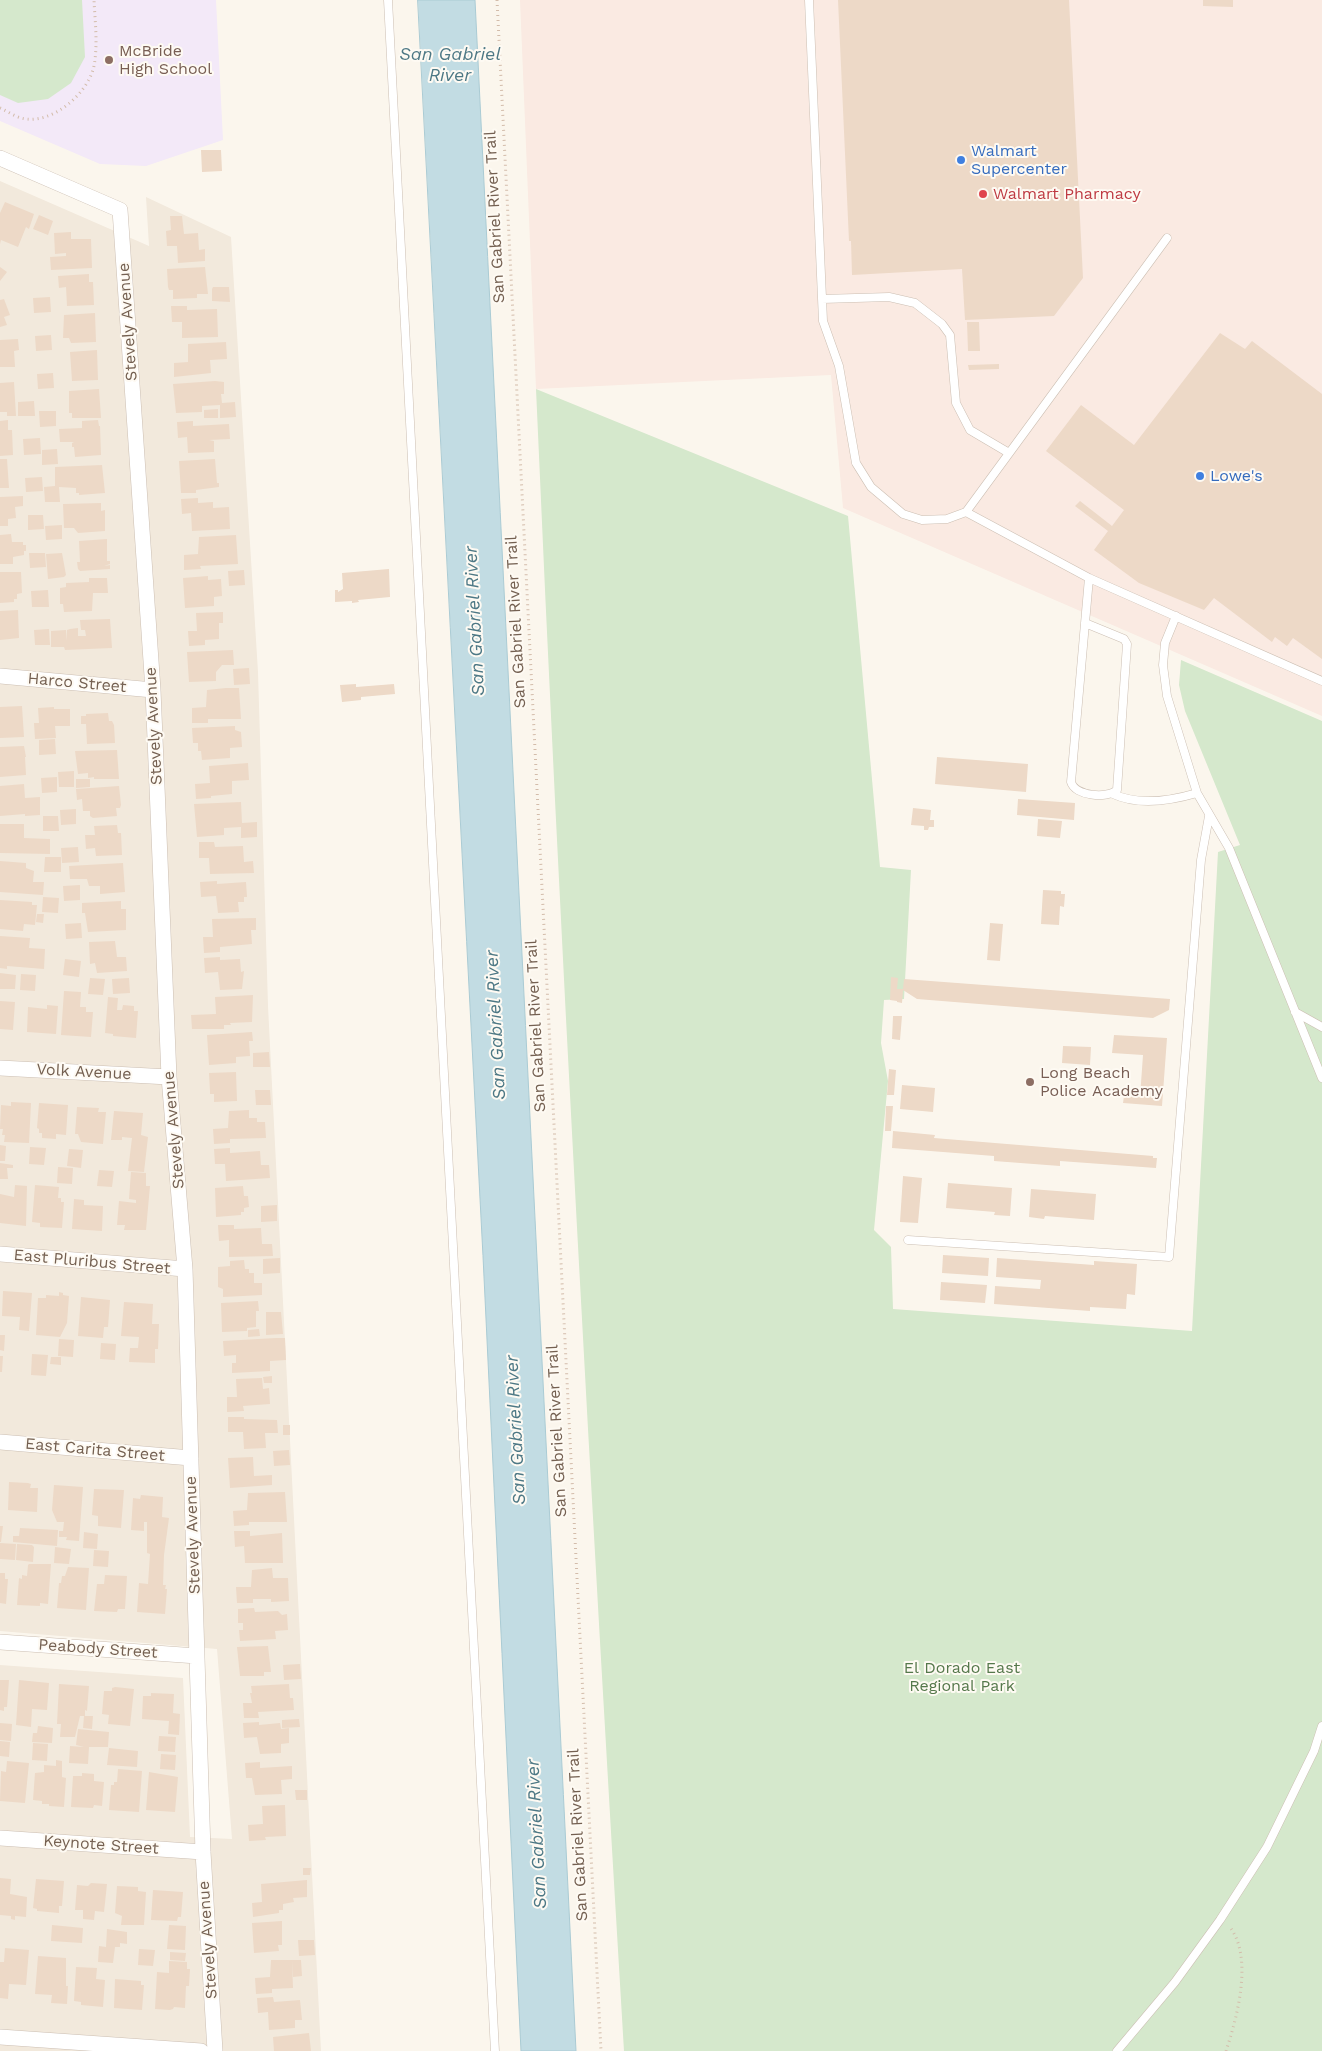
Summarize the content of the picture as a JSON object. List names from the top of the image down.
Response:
{
  "streets": {
    "street": [
      "Stevely Avenue",
      "Harco Street",
      "Volk Avenue",
      "East Pluribus Street",
      "East Carita Street",
      "Peabody Street",
      "Keynote Street"
    ],
    "path": ["San Gabriel River Trail"]
  },
  "crossings": [
    ["Stevely Avenue", "Harco Street"],
    ["Stevely Avenue", "Volk Avenue"],
    ["Stevely Avenue", "East Pluribus Street"],
    ["Stevely Avenue", "East Carita Street"],
    ["Stevely Avenue", "Peabody Street"],
    ["Stevely Avenue", "Keynote Street"]
  ],
  "water": ["San Gabriel River"],
  "parks": ["El Dorado East Regional Park"],
  "places": [
    "McBride High School",
    "Walmart Supercenter",
    "Walmart Pharmacy",
    "Lowe's",
    "Long Beach Police Academy"
  ]
}
